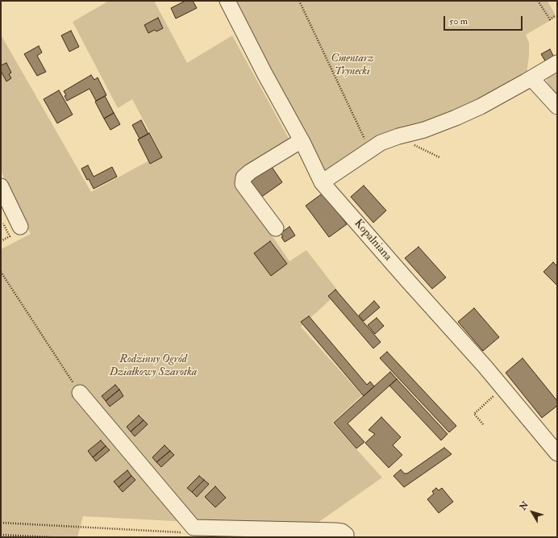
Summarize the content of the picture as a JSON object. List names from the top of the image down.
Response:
{
  "streets": {
    "street": ["Kopalniana"]
  },
  "parks": ["Cmentarz Trynecki", "Rodzinny Ogród Działkowy Szarotka"],
  "scale_bar": "50 m",
  "north": "top left"
}
